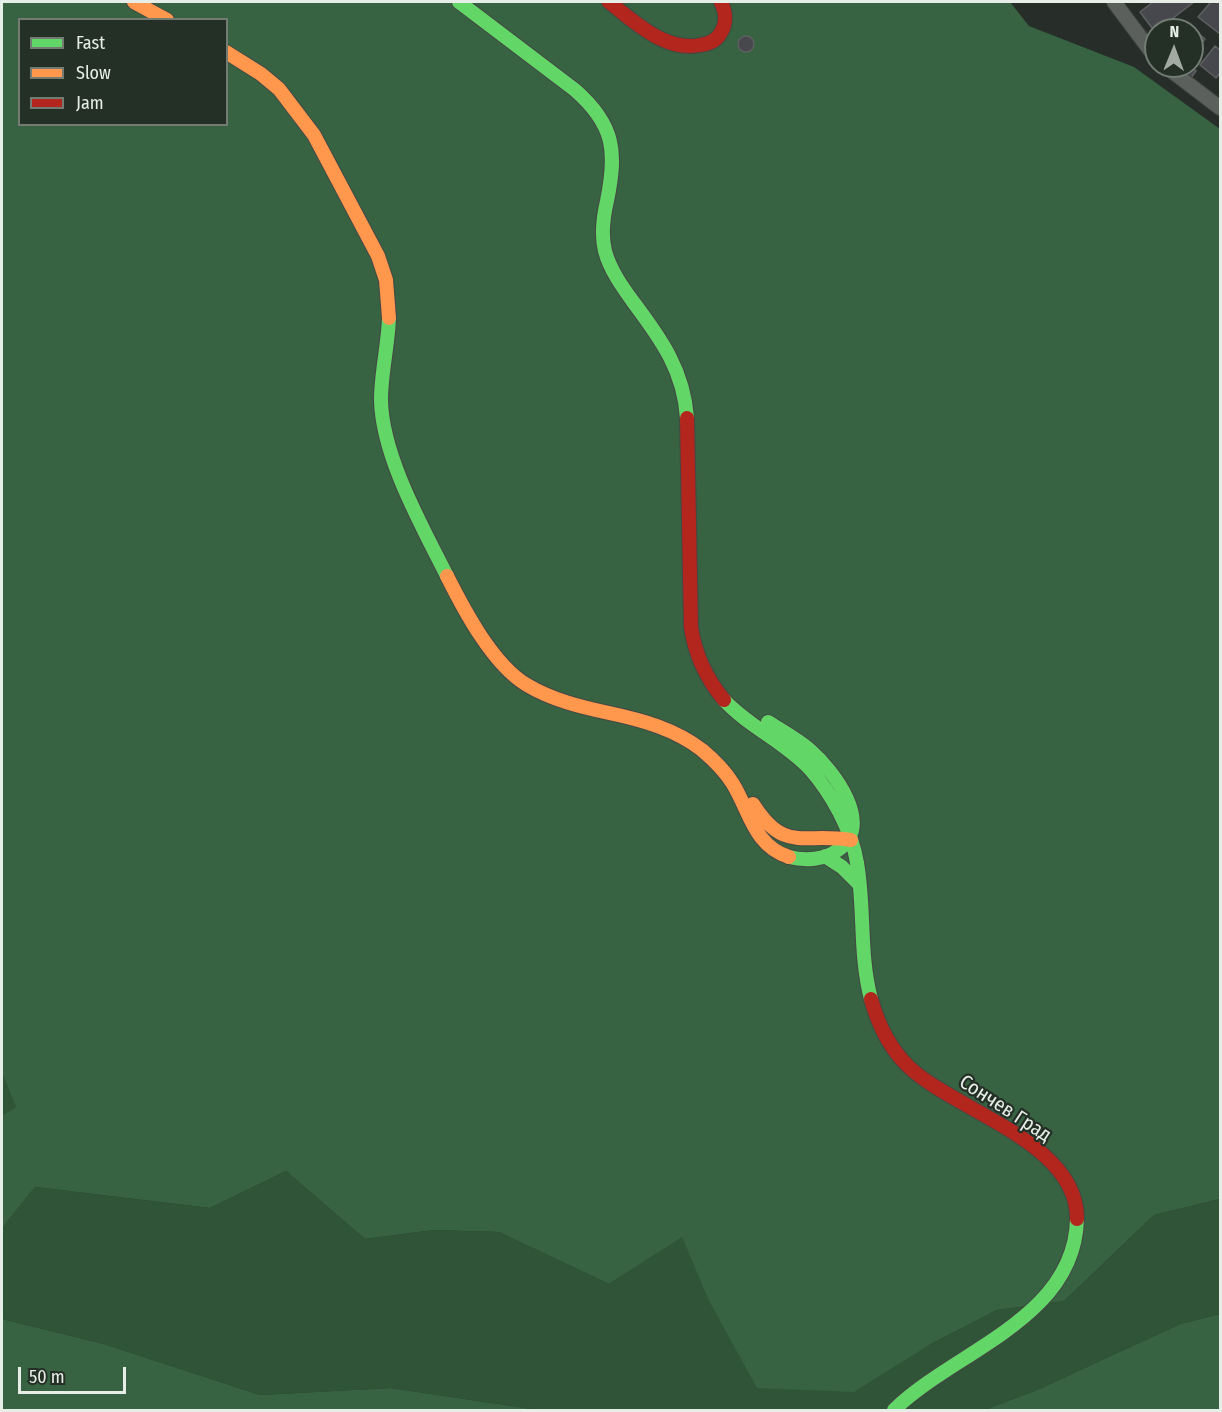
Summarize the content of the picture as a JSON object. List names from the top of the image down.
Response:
{
  "streets": {
    "main road": ["Сончев Град"]
  },
  "legend": ["Fast", "Slow", "Jam"],
  "scale_bar": "50 m",
  "north": "top"
}
